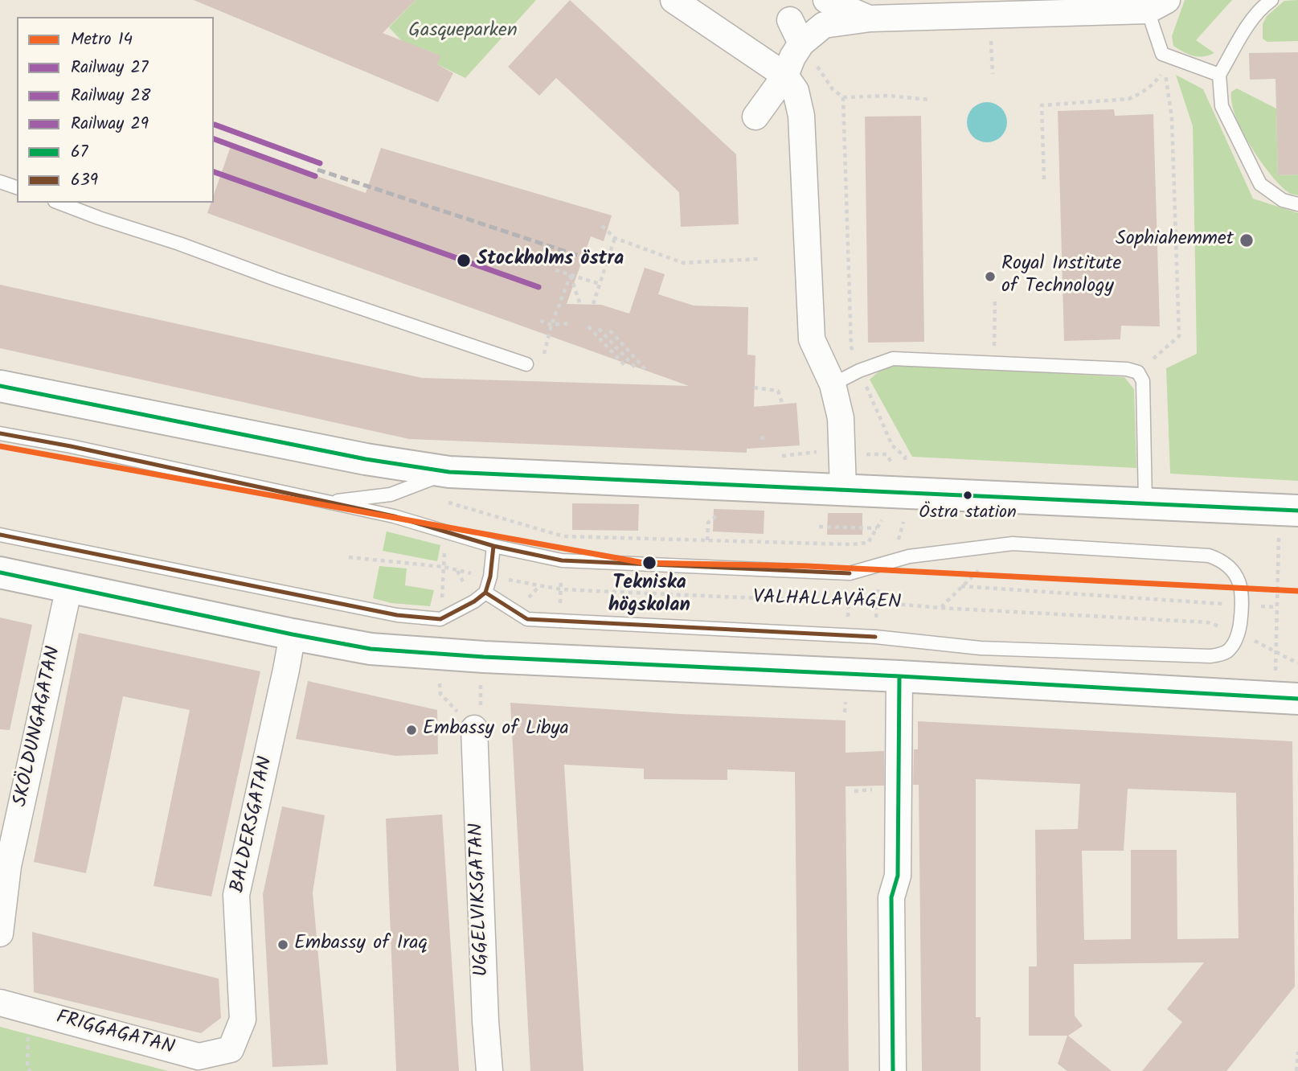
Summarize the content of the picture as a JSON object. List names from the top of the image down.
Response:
{
  "streets": {
    "street": [
      "SKÖLDUNGAGATAN",
      "BALDERSGATAN",
      "UGGELVIKSGATAN",
      "FRIGGAGATAN"
    ],
    "path": ["VALHALLAVÄGEN"]
  },
  "crossings": [
    ["BALDERSGATAN", "FRIGGAGATAN"]
  ],
  "parks": ["Gasqueparken"],
  "places": [
    "Sophiahemmet",
    "Stockholms östra",
    "Royal Institute of Technology",
    "Östra station",
    "Tekniska högskolan",
    "Embassy of Libya",
    "Embassy of Iraq"
  ],
  "lines": [
    "rail line 29",
    "rail line 28",
    "rail line 27",
    "transit line 67",
    "transit line 639",
    "metro line 14"
  ],
  "legend": [
    "Metro 14",
    "Railway 27",
    "Railway 28",
    "Railway 29",
    "67",
    "639"
  ]
}
